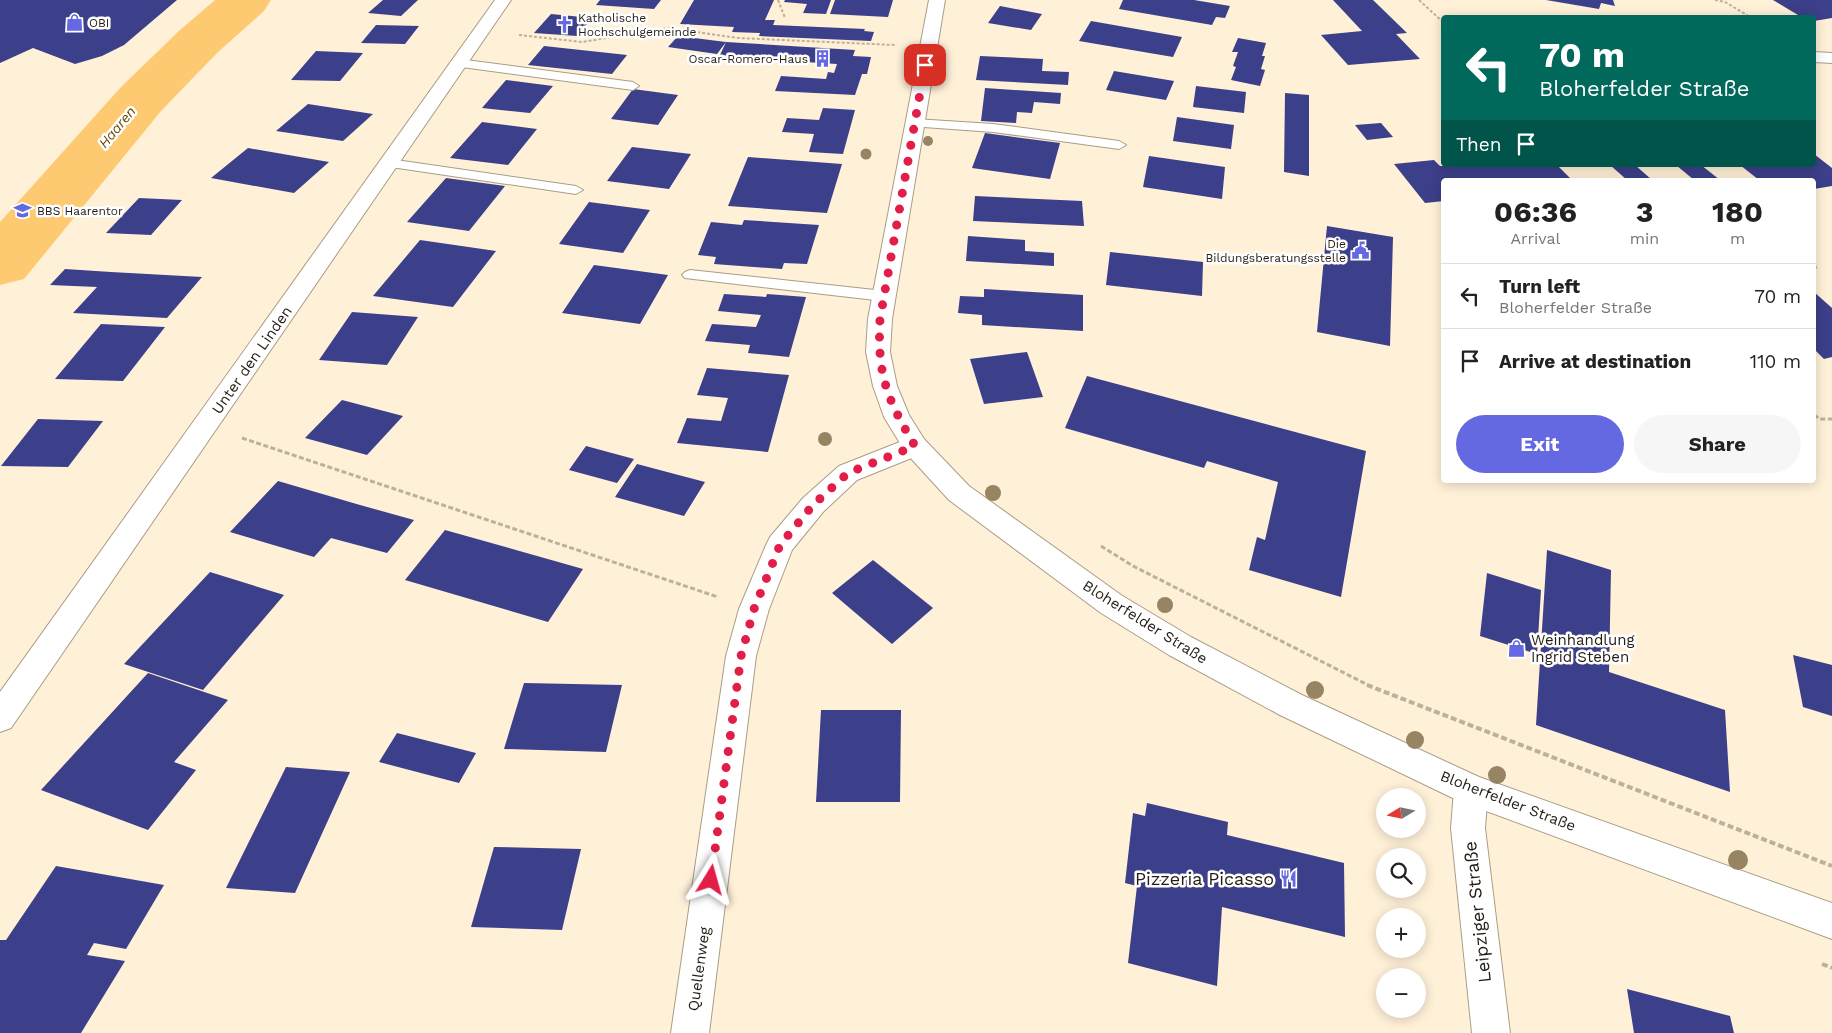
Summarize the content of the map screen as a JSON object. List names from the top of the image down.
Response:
{
  "streets": {
    "street": [
      "Unter den Linden",
      "Bloherfelder Straße",
      "Leipziger Straße",
      "Quellenweg"
    ]
  },
  "crossings": [
    ["Bloherfelder Straße", "Leipziger Straße"],
    ["Bloherfelder Straße", "Quellenweg"]
  ],
  "water": ["Haaren"],
  "places": {
    "shop": ["OBI", "Weinhandlung Ingrid Steben"],
    "church": ["Katholische Hochschulgemeinde"],
    "building": ["Oscar-Romero-Haus"],
    "school or university": ["BBS Haarentor"],
    "public building": ["Die Bildungsberatungsstelle"],
    "restaurant": ["Pizzeria Picasso"]
  },
  "north": "left",
  "page": {
    "turn": ["70 m", "Bloherfelder Straße"],
    "then": "Then",
    "eta": [
      "06:36",
      "Arrival",
      "3",
      "min",
      "180",
      "m"
    ],
    "list": [
      {
        "name": "Turn left",
        "note": "Bloherfelder Straße",
        "value": "70 m"
      },
      {
        "name": "Arrive at destination",
        "value": "110 m"
      }
    ],
    "buttons": ["Exit", "Share"],
    "map_buttons": ["+", "−"]
  }
}
